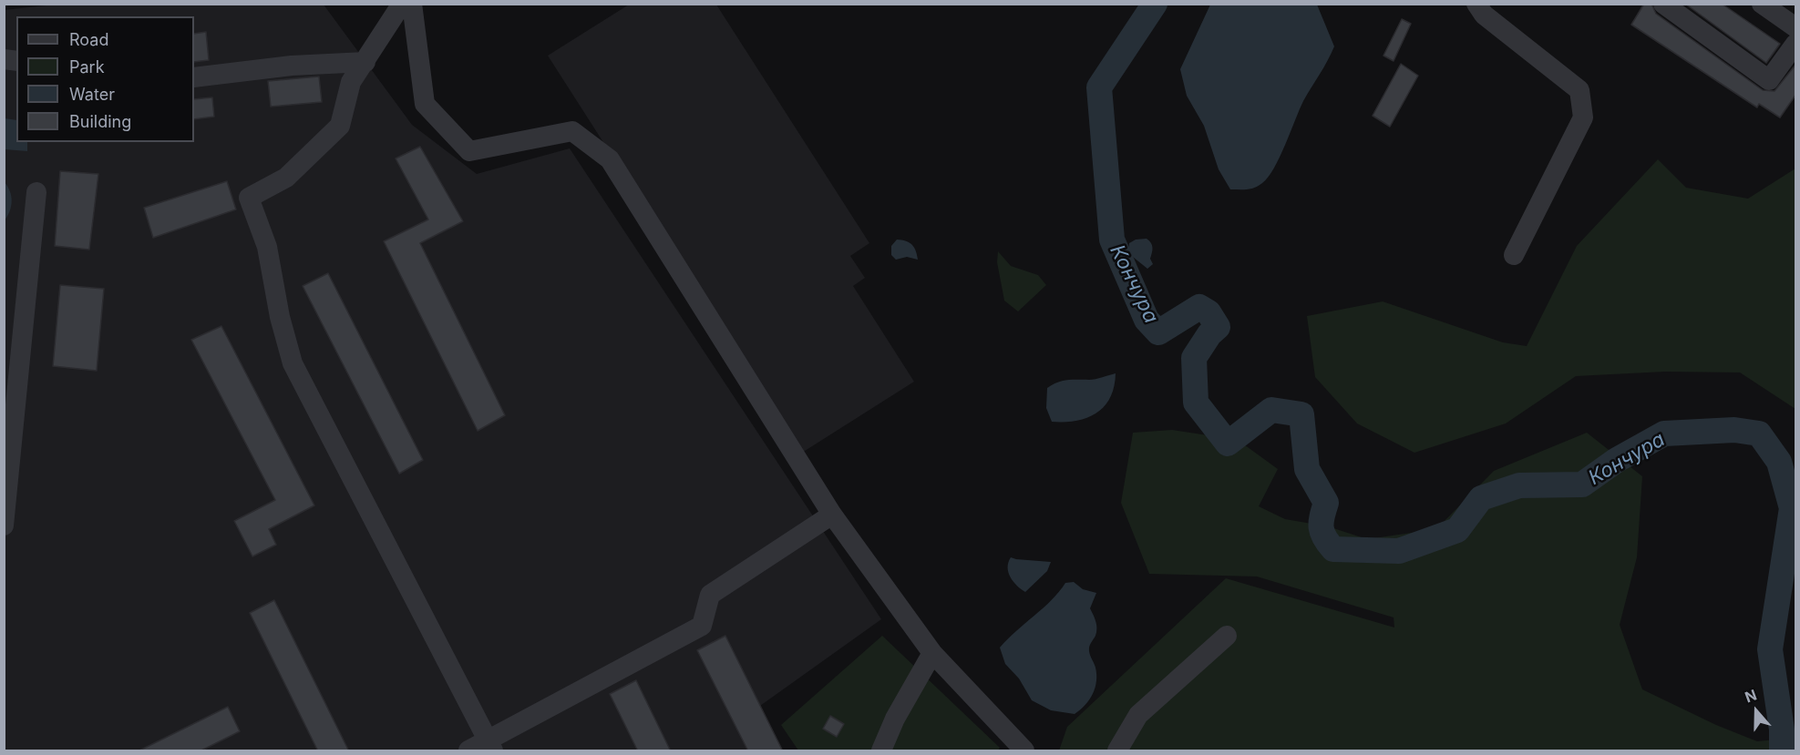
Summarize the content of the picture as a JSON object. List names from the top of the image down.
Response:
{
  "water": ["Кончура"],
  "legend": [
    "Road",
    "Park",
    "Water",
    "Building"
  ],
  "north": "top"
}
